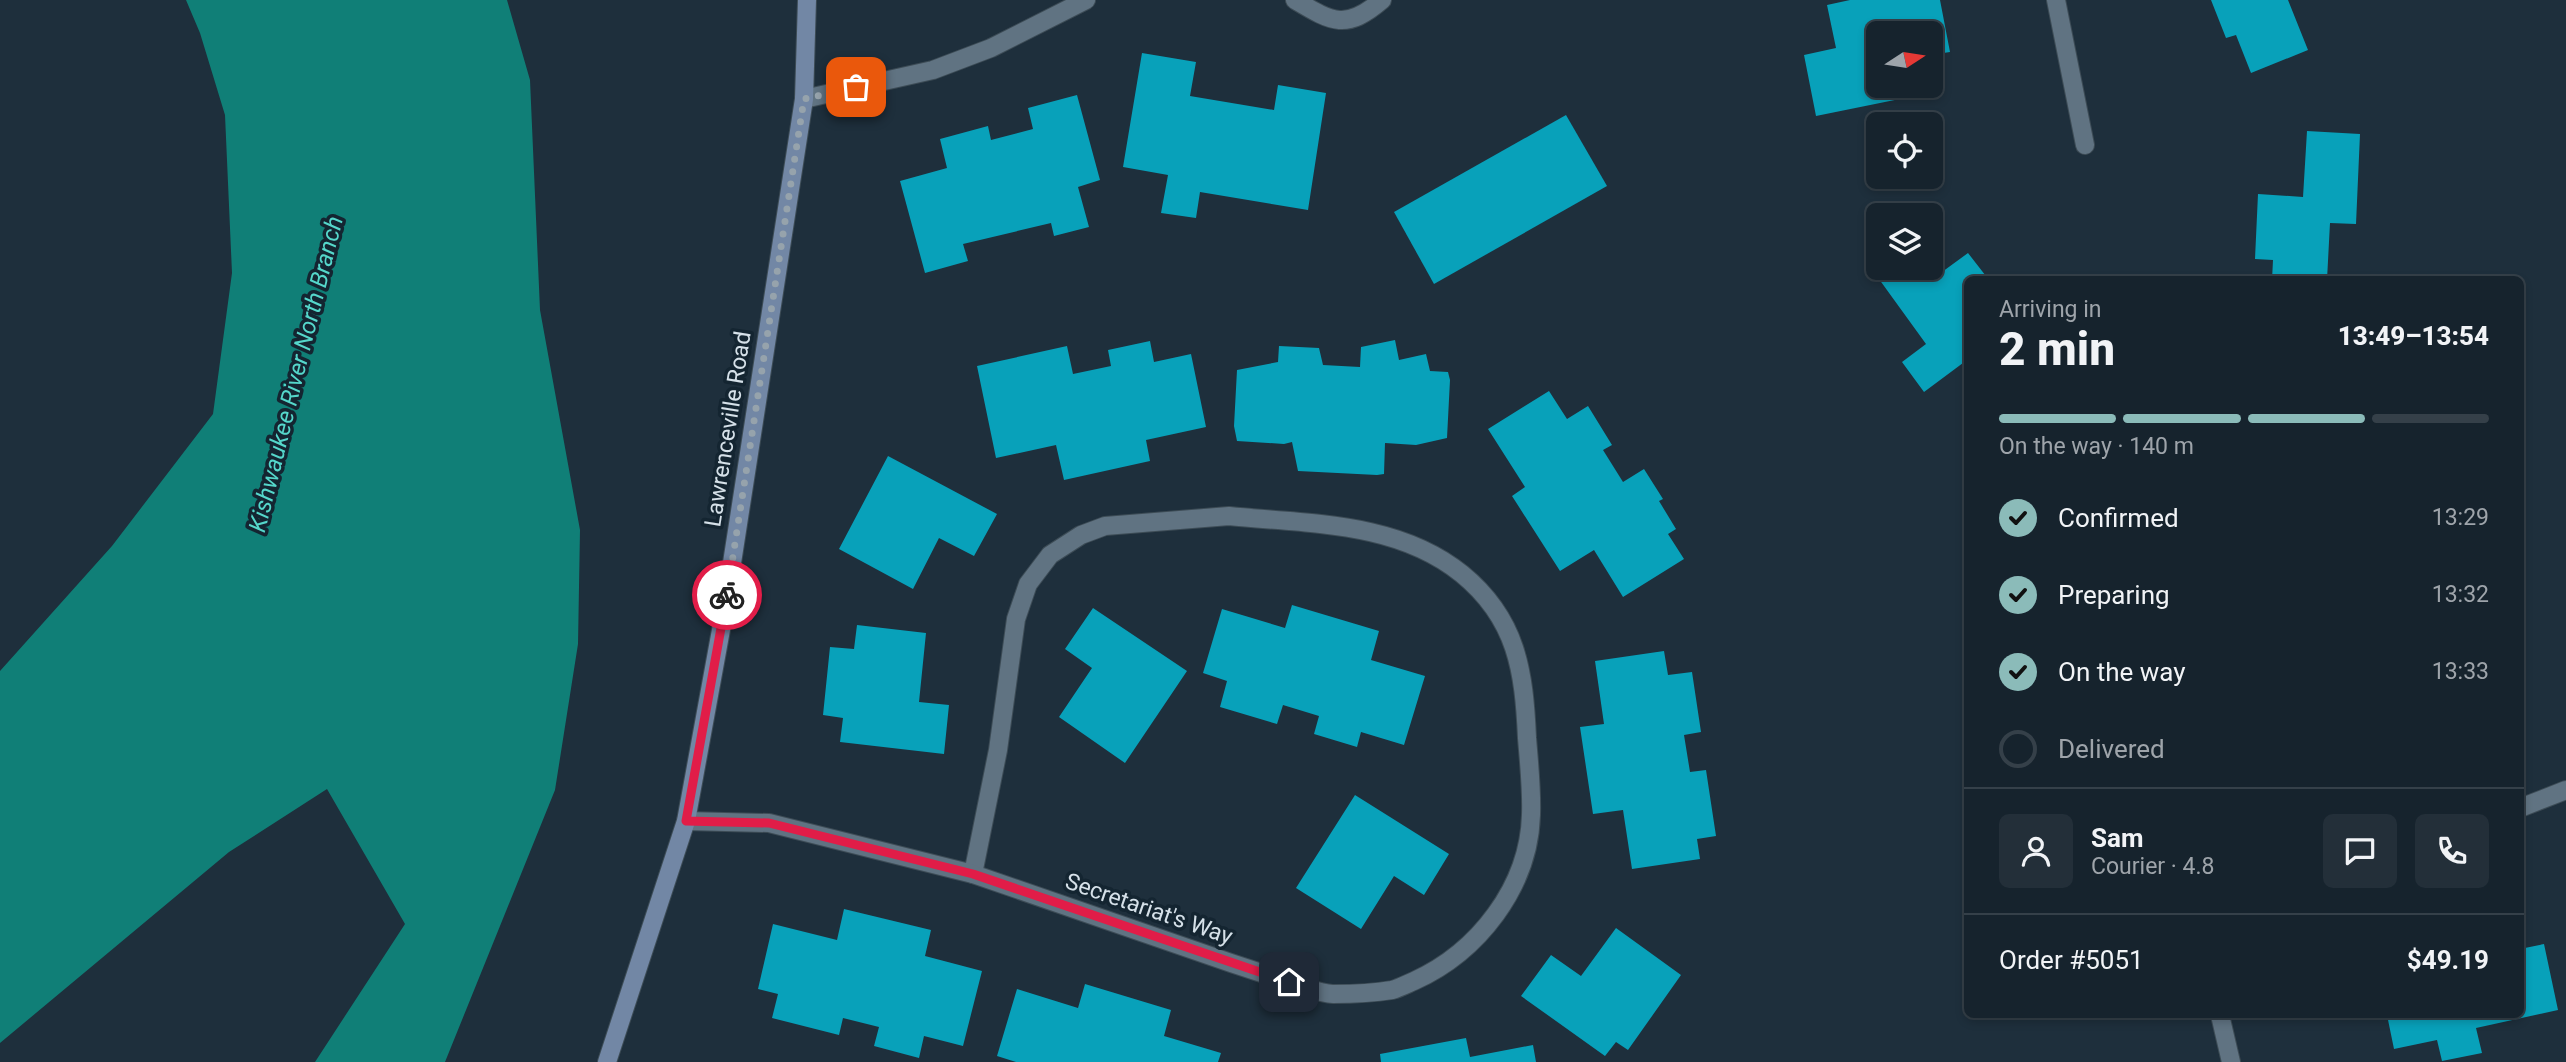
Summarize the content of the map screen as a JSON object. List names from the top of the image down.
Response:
{
  "streets": {
    "street": ["Lawrenceville Road", "Secretariat's Way"]
  },
  "crossings": [
    ["Lawrenceville Road", "Secretariat's Way"]
  ],
  "water": ["Kishwaukee River North Branch"],
  "north": "right",
  "page": {
    "heading": ["2 min", "Arriving in", "13:49–13:54"],
    "panel": [
      "Sam",
      "Courier · 4.8",
      "Order #5051",
      "$49.19"
    ],
    "bar": "On the way · 140 m",
    "list": [
      ["Confirmed", "13:29"],
      ["Preparing", "13:32"],
      ["On the way", "13:33"],
      "Delivered"
    ]
  }
}
